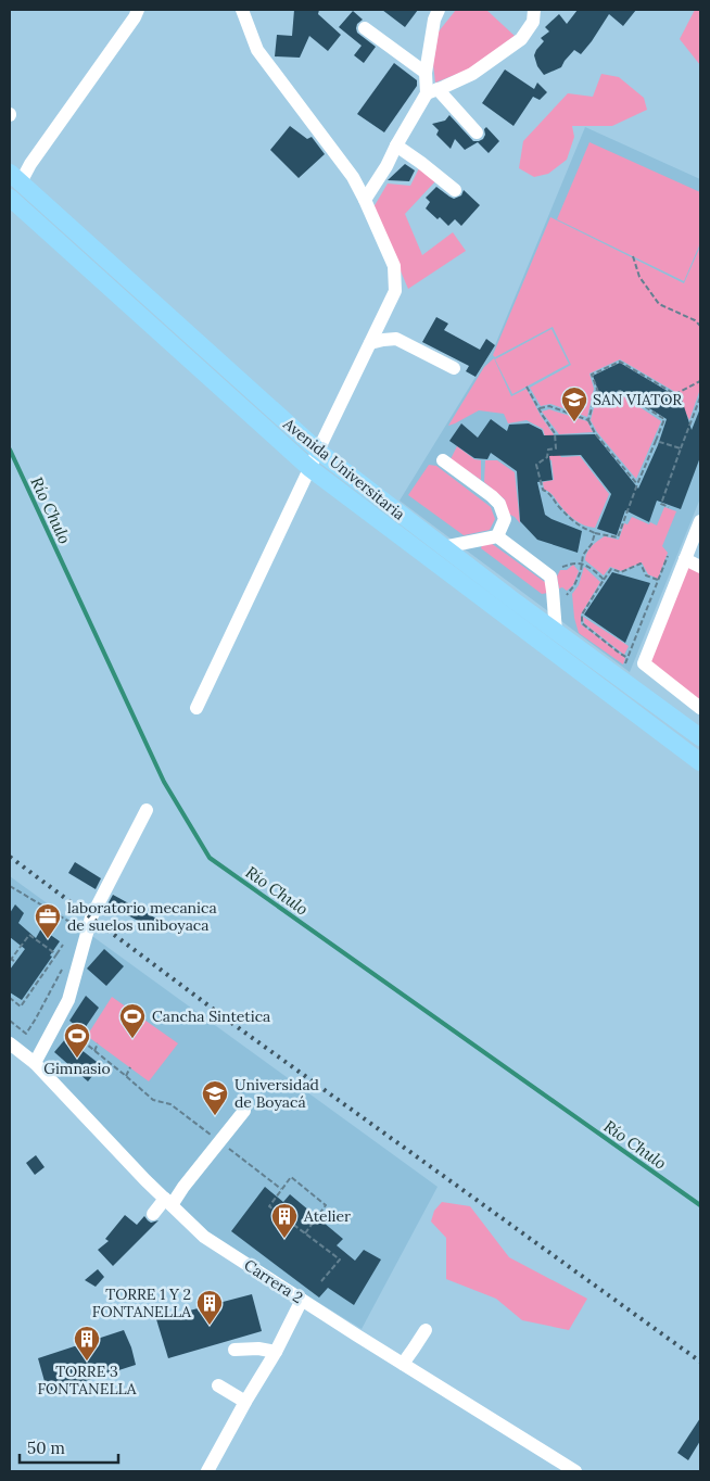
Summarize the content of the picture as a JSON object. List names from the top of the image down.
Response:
{
  "streets": {
    "main road": ["Avenida Universitaria"],
    "street": ["Carrera 2"]
  },
  "water": ["Río Chulo"],
  "places": {
    "school or university": ["SAN VIATOR", "Universidad de Boyacá"],
    "office": ["laboratorio mecanica de suelos uniboyaca"],
    "sports": ["Cancha Sintetica", "Gimnasio"],
    "building": ["Atelier", "TORRE 1 Y 2 FONTANELLA", "TORRE 3 FONTANELLA"]
  },
  "scale_bar": "50 m"
}
